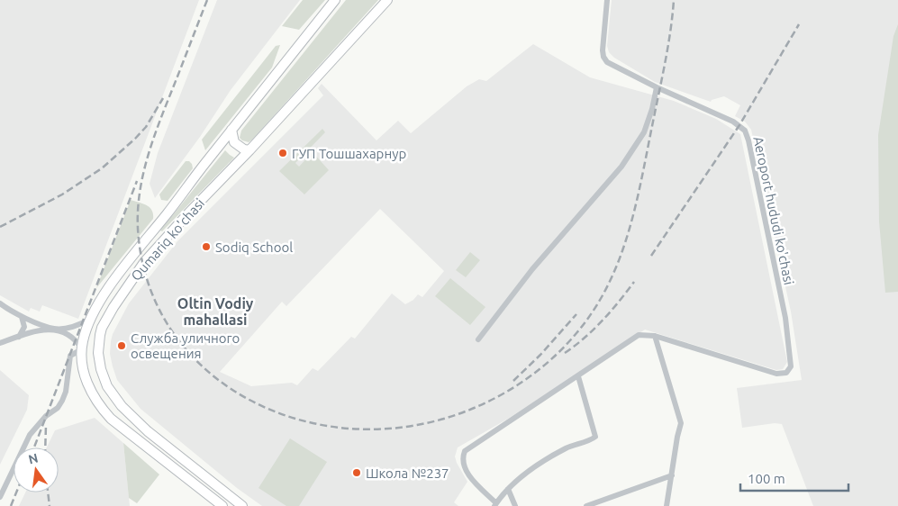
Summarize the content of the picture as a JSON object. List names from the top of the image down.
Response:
{
  "streets": {
    "main road": ["Qumariq ko'chasi"],
    "street": ["Aeroport hududi ko'chasi"]
  },
  "districts": ["Oltin Vodiy mahallasi"],
  "places": [
    "ГУП Тошшахарнур",
    "Sodiq School",
    "Служба уличного освещения",
    "Школа №237"
  ],
  "scale_bar": "100 m",
  "north": "top"
}
